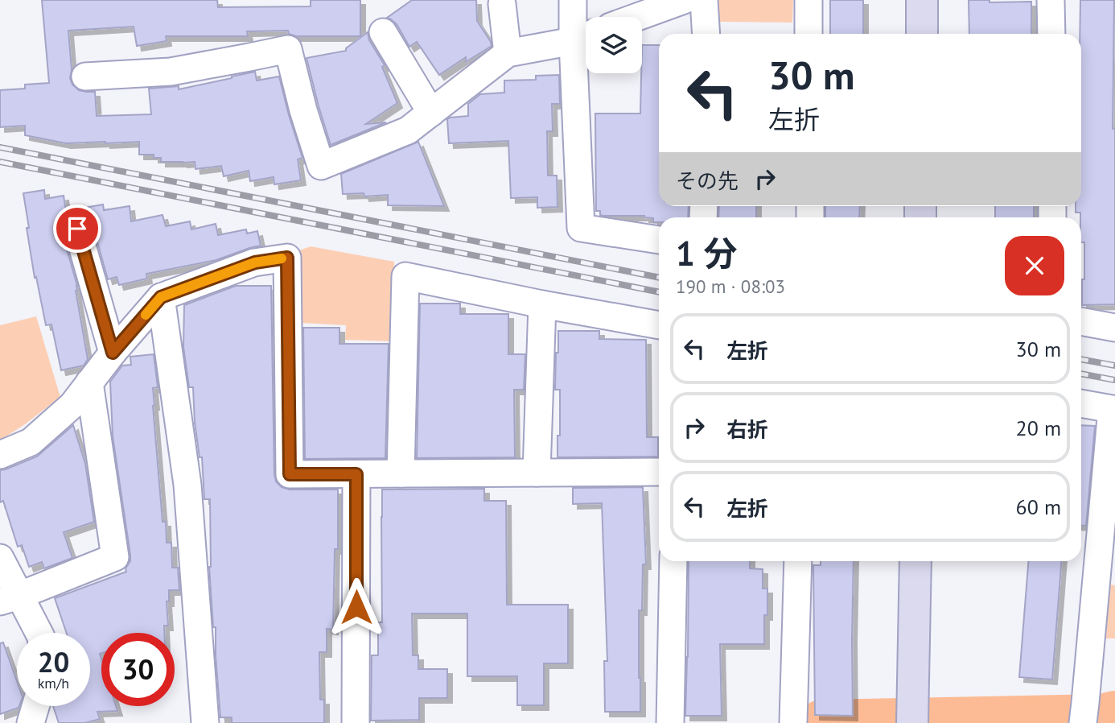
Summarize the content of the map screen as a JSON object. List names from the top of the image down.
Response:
{
  "page": {
    "turn": ["30 m", "左折"],
    "then": "その先",
    "heading": ["1 分", "190 m · 08:03"],
    "list": [
      {
        "name": "左折",
        "value": "30 m"
      },
      {
        "name": "右折",
        "value": "20 m"
      },
      {
        "name": "左折",
        "value": "60 m"
      }
    ],
    "speed": "20 km/h",
    "limit": "30"
  }
}
